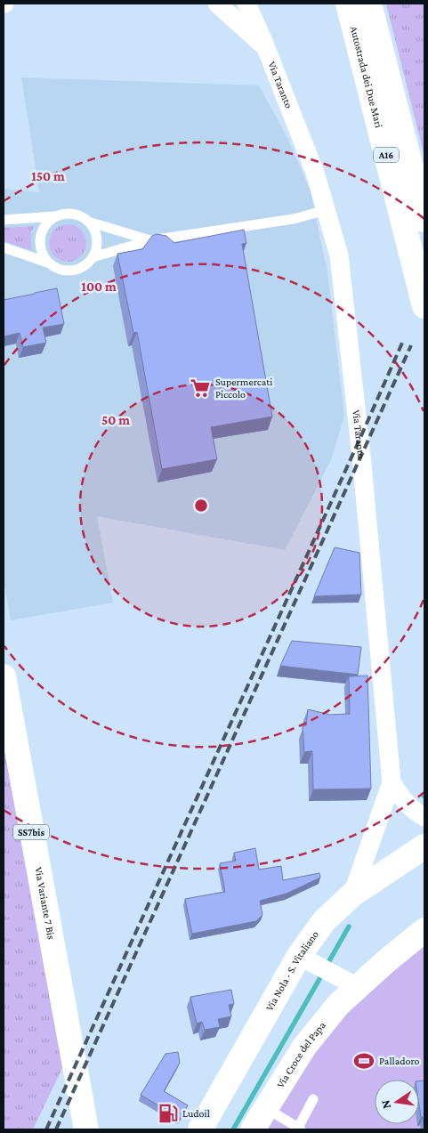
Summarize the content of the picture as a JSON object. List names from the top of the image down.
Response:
{
  "streets": {
    "main road": [
      "Autostrada dei Due Mari",
      "A16",
      "SS7bis",
      "Via Variante 7 Bis",
      "Via Nola - S. Vitaliano",
      "Via Croce del Papa"
    ],
    "street": ["Via Taranto"]
  },
  "places": {
    "supermarket": ["Supermercati Piccolo"],
    "sports": ["Palladoro"],
    "fuel station": ["Ludoil"]
  },
  "north": "left",
  "rings": ["150 m", "100 m", "50 m"]
}
